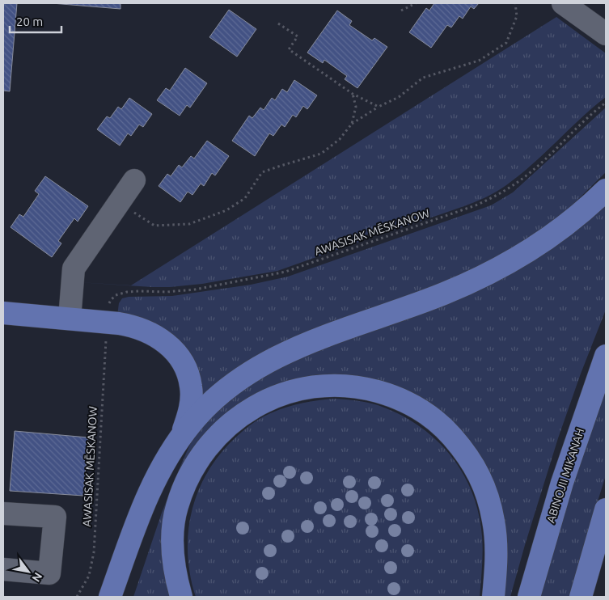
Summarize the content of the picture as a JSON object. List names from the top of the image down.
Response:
{
  "streets": {
    "main road": ["ABINOJII MIKANAH"],
    "path": ["AWASISAK MĒSKANOW"]
  },
  "scale_bar": "20 m",
  "north": "bottom right"
}
